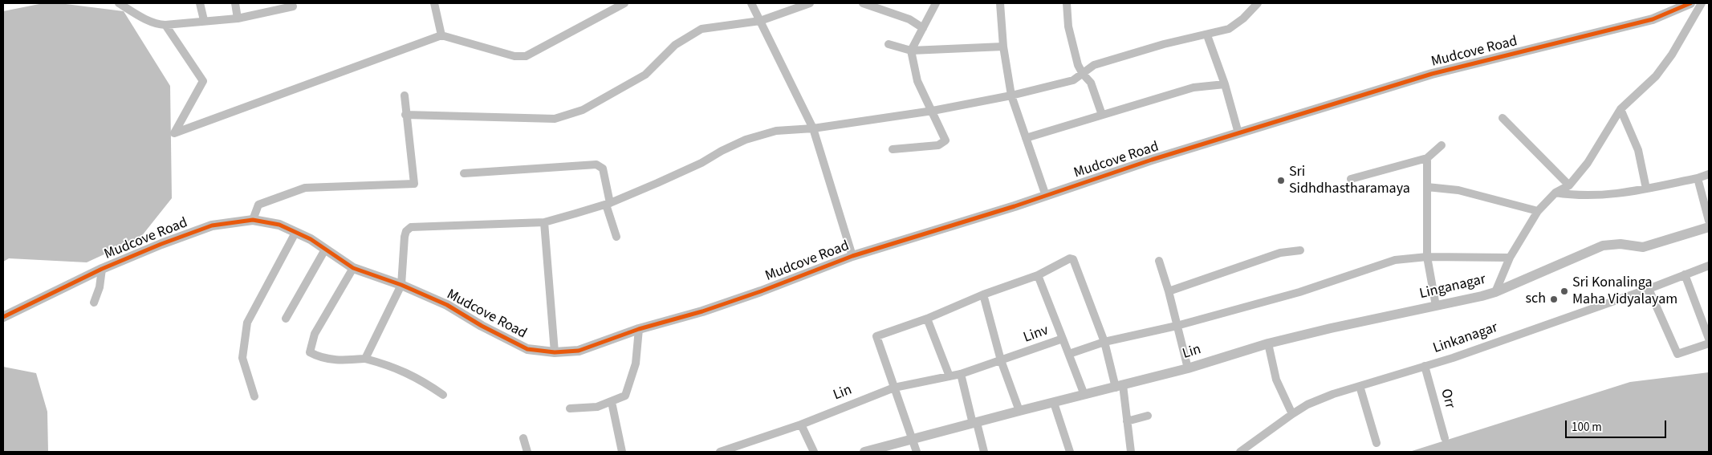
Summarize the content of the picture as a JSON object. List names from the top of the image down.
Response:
{
  "streets": {
    "street": [
      "Mudcove Road",
      "Linganagar",
      "Linv",
      "Linkanagar",
      "Lin",
      "Orr"
    ]
  },
  "crossings": [
    ["Linganagar", "Lin"],
    ["Linv", "Lin"],
    ["Linkanagar", "Orr"]
  ],
  "places": ["Sri Sidhdhastharamaya", "Sri Konalinga Maha Vidyalayam", "sch"],
  "scale_bar": "100 m"
}
